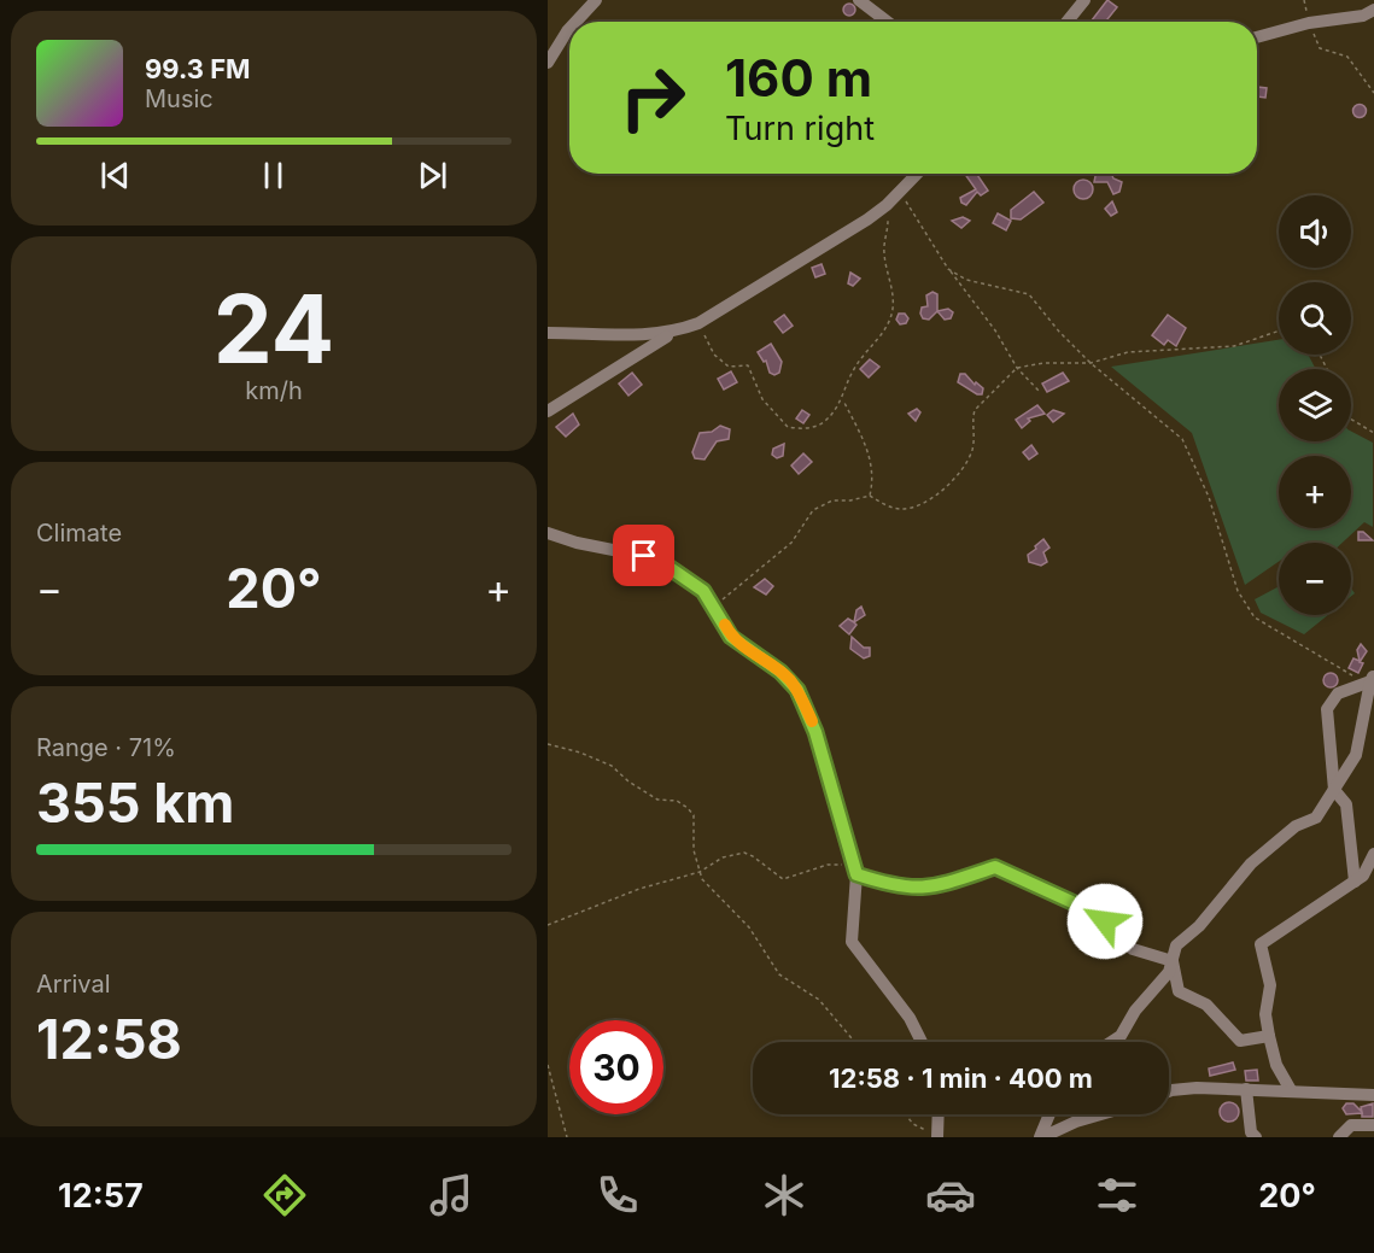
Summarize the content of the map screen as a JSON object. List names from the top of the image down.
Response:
{
  "page": {
    "turn": ["160 m", "Turn right"],
    "song": ["99.3 FM", "Music"],
    "map_buttons": ["+", "−"],
    "tile": [
      ["24", "km/h"],
      "Climate",
      ["Range · 71%", "355 km"],
      ["Arrival", "12:58"]
    ],
    "heat": ["−", "20°", "+"],
    "limit": "30",
    "trip": "12:58 · 1 min · 400 m",
    "tabs": ["12:57", "20°"]
  }
}
